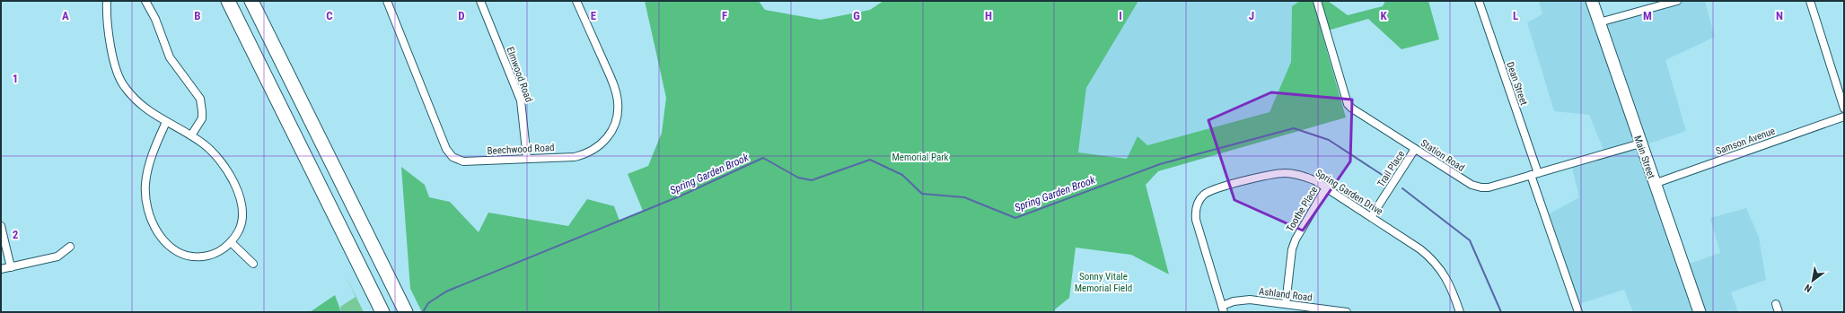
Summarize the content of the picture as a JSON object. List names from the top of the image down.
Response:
{
  "streets": {
    "main road": ["Main Street"],
    "street": [
      "Elmwood Road",
      "Dean Street",
      "Samson Avenue",
      "Beechwood Road",
      "Station Road",
      "Trail Place",
      "Spring Garden Drive",
      "Toothe Place",
      "Ashland Road"
    ]
  },
  "crossings": [
    ["Elmwood Road", "Beechwood Road"],
    ["Dean Street", "Station Road"],
    ["Samson Avenue", "Main Street"],
    ["Station Road", "Main Street"],
    ["Station Road", "Trail Place"],
    ["Trail Place", "Spring Garden Drive"],
    ["Spring Garden Drive", "Toothe Place"],
    ["Spring Garden Drive", "Ashland Road"],
    ["Toothe Place", "Ashland Road"]
  ],
  "water": ["Spring Garden Brook"],
  "parks": ["Memorial Park", "Sonny Vitale Memorial Field"],
  "north": "bottom left",
  "grid": {
    "columns": [
      "A",
      "B",
      "C",
      "D",
      "E",
      "F",
      "G",
      "H",
      "I",
      "J",
      "K",
      "L",
      "M",
      "N"
    ],
    "rows": ["1", "2"]
  }
}
